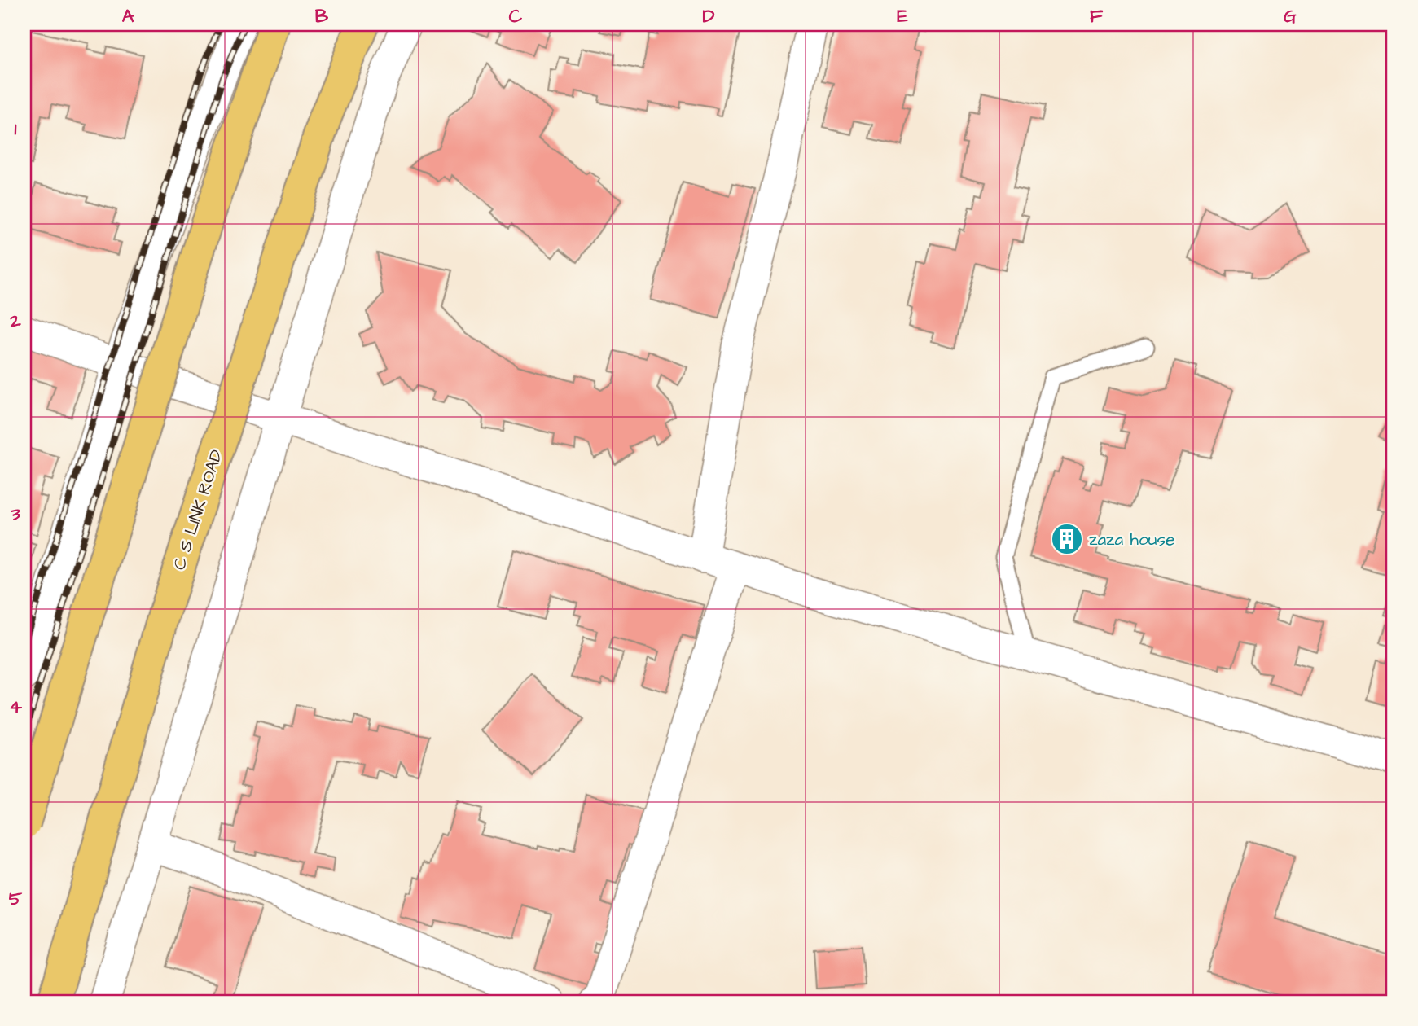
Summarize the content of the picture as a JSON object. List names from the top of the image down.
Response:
{
  "streets": {
    "main road": ["C S LINK ROAD"]
  },
  "places": {
    "building": ["zaza house"]
  },
  "grid": {
    "columns": [
      "A",
      "B",
      "C",
      "D",
      "E",
      "F",
      "G"
    ],
    "rows": [
      "1",
      "2",
      "3",
      "4",
      "5"
    ]
  }
}
